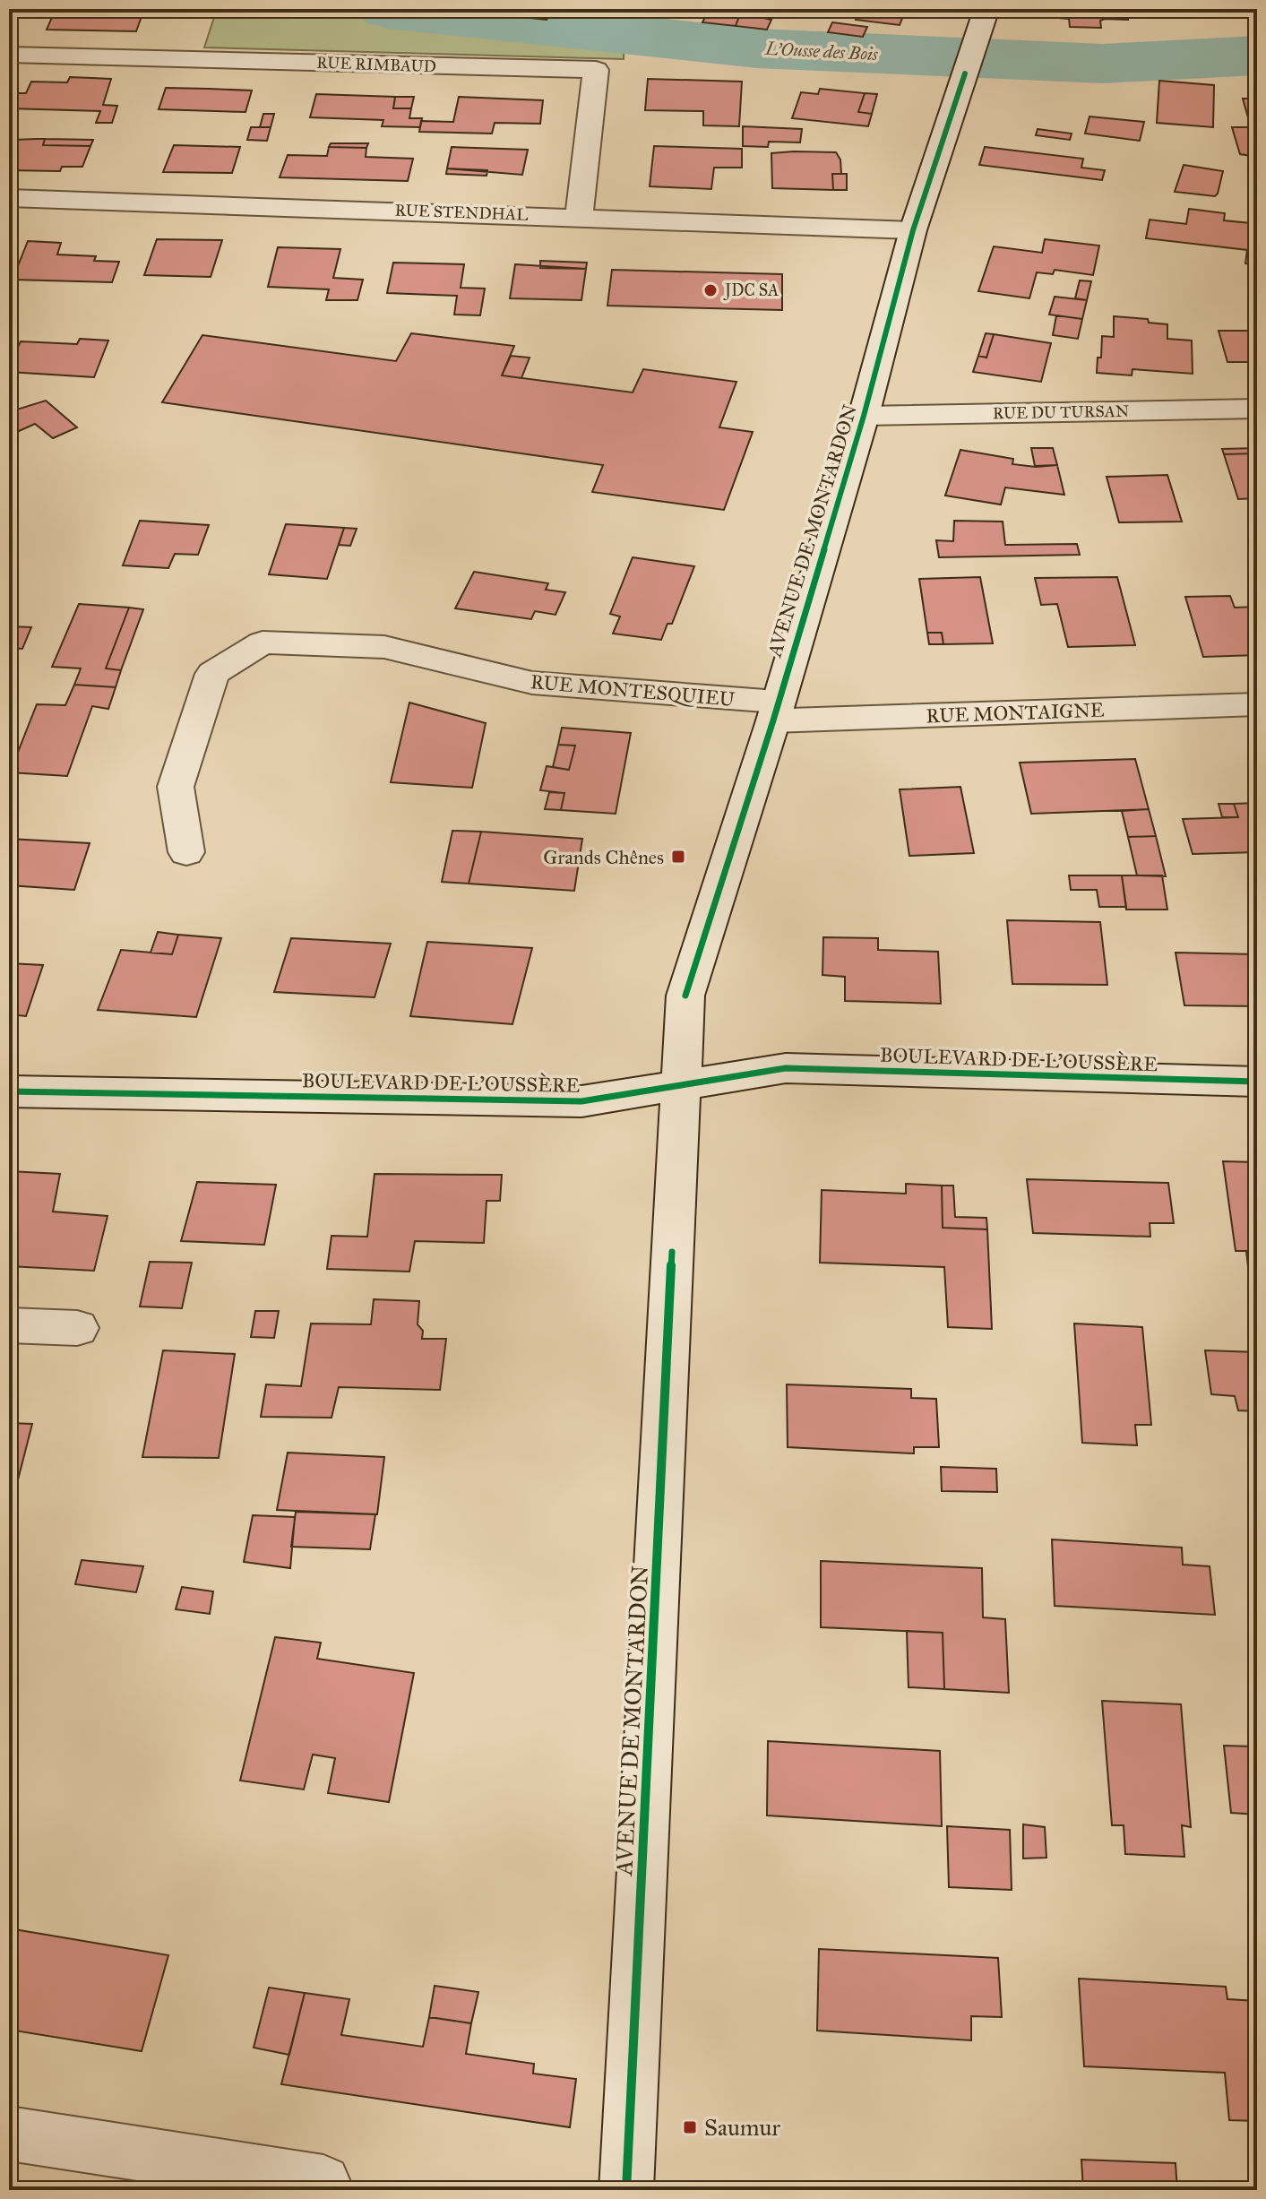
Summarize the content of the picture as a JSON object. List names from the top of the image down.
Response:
{
  "streets": {
    "street": [
      "RUE RIMBAUD",
      "RUE STENDHAL",
      "RUE DU TURSAN",
      "AVENUE DE MONTARDON",
      "RUE MONTESQUIEU",
      "RUE MONTAIGNE",
      "BOULEVARD DE L'OUSSÈRE"
    ]
  },
  "crossings": [
    ["RUE RIMBAUD", "RUE STENDHAL"],
    ["RUE STENDHAL", "AVENUE DE MONTARDON"],
    ["RUE DU TURSAN", "AVENUE DE MONTARDON"],
    ["AVENUE DE MONTARDON", "RUE MONTESQUIEU"],
    ["AVENUE DE MONTARDON", "RUE MONTAIGNE"],
    ["AVENUE DE MONTARDON", "BOULEVARD DE L'OUSSÈRE"],
    ["RUE MONTESQUIEU", "RUE MONTAIGNE"]
  ],
  "water": ["L'Ousse des Bois"],
  "places": {
    "other": ["JDC SA"],
    "transit": ["Grands Chênes", "Saumur"]
  }
}
